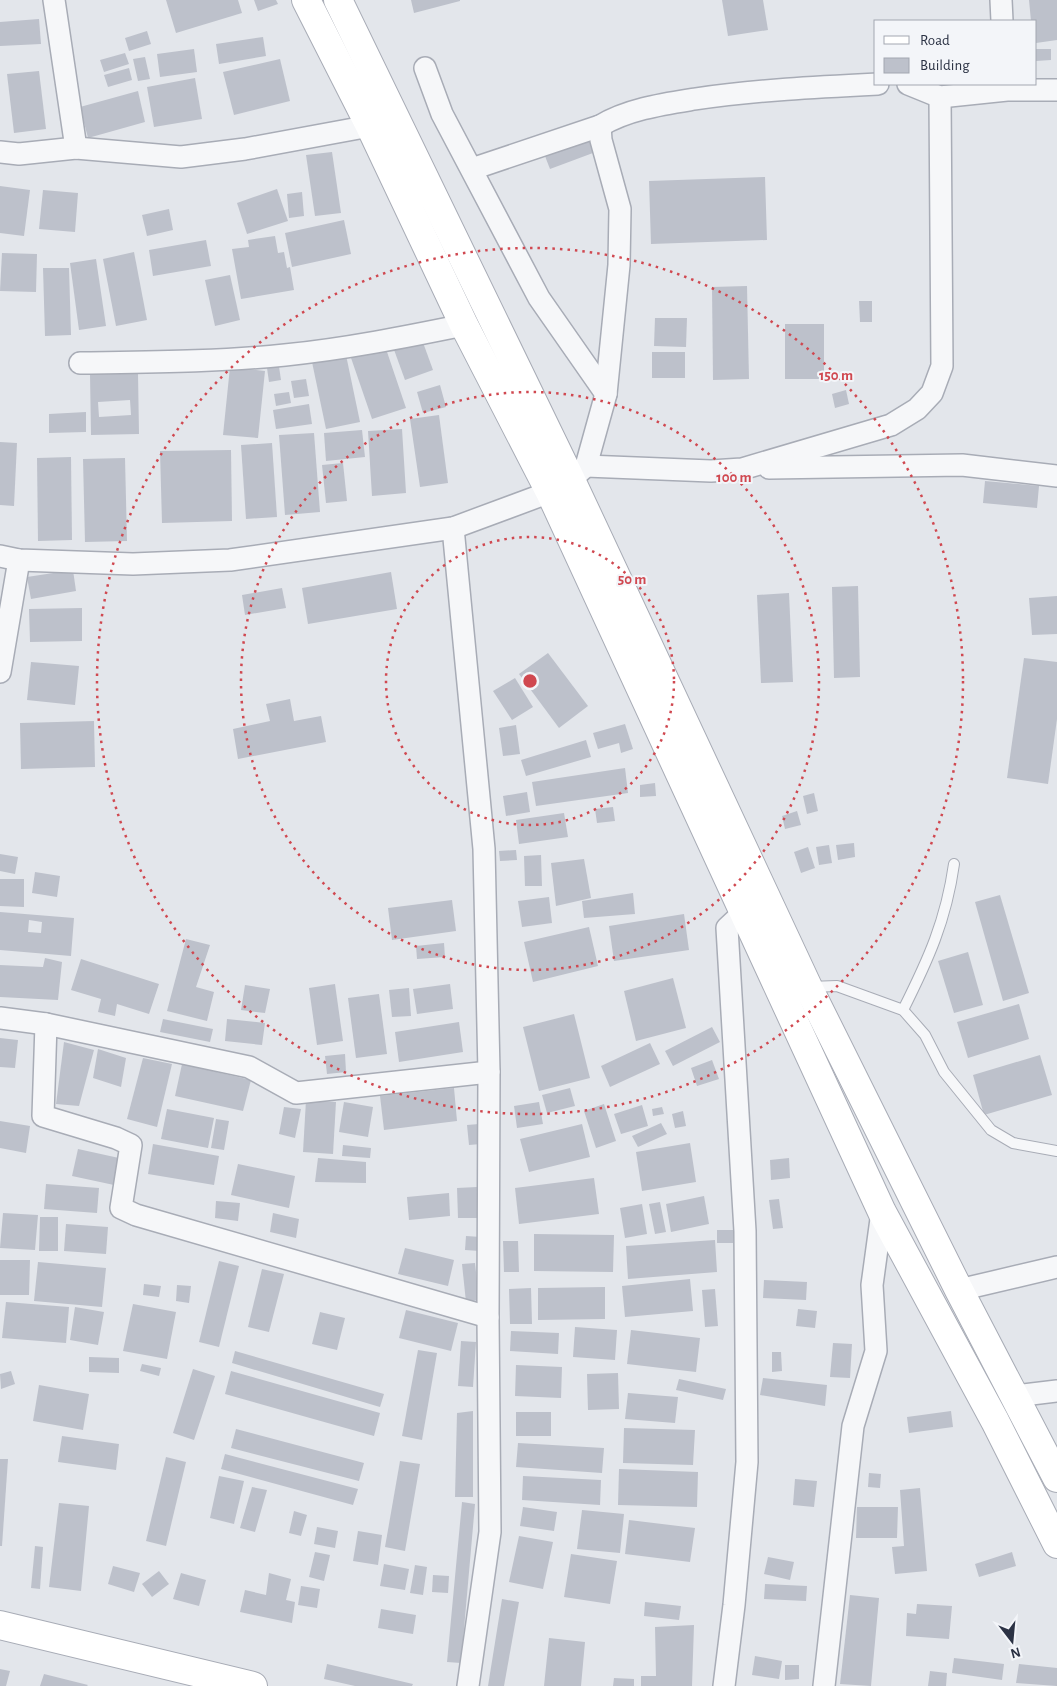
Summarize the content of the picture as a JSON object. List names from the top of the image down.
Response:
{
  "legend": ["Road", "Building"],
  "north": "bottom",
  "rings": ["150 m", "100 m", "50 m"]
}
